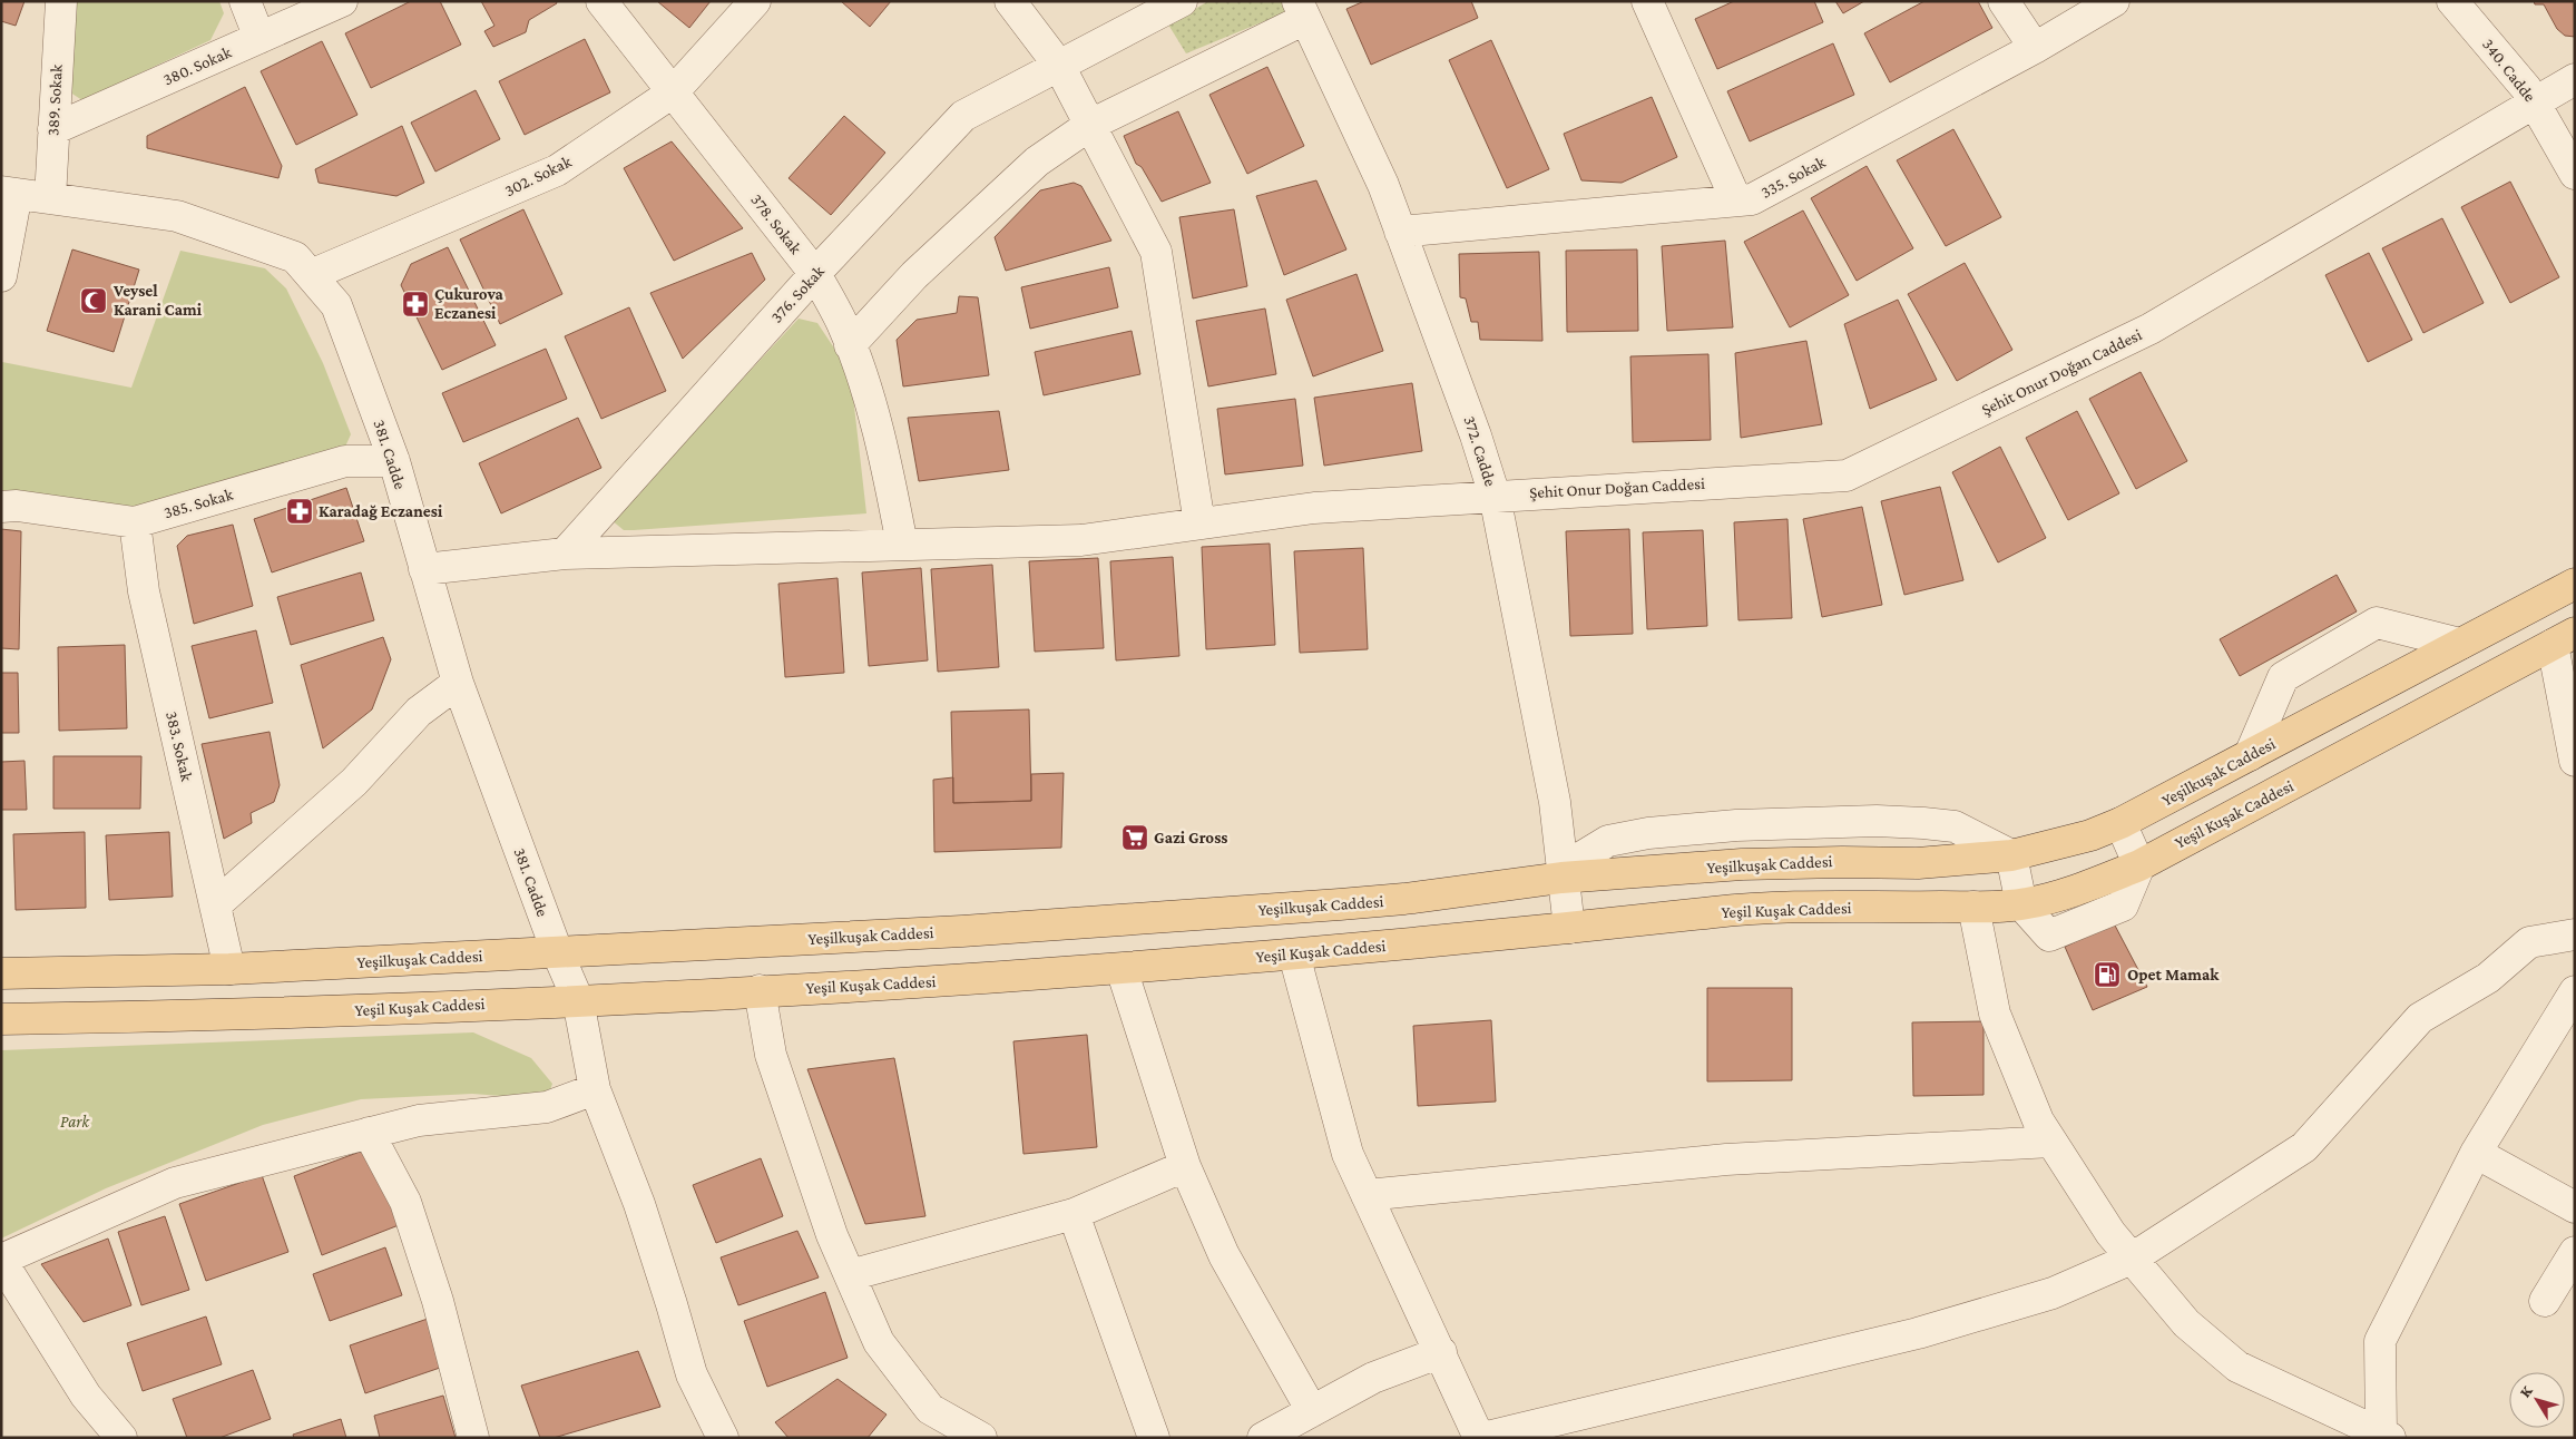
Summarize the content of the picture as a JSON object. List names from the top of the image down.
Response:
{
  "streets": {
    "main road": ["Yeşilkuşak Caddesi", "Yeşil Kuşak Caddesi"],
    "street": [
      "380. Sokak",
      "340. Cadde",
      "389. Sokak",
      "302. Sokak",
      "335. Sokak",
      "378. Sokak",
      "376. Sokak",
      "Şehit Onur Doğan Caddesi",
      "372. Cadde",
      "381. Cadde",
      "385. Sokak",
      "383. Sokak"
    ]
  },
  "crossings": [
    ["380. Sokak", "389. Sokak"],
    ["340. Cadde", "Şehit Onur Doğan Caddesi"],
    ["389. Sokak", "381. Cadde"],
    ["302. Sokak", "378. Sokak"],
    ["302. Sokak", "381. Cadde"],
    ["335. Sokak", "372. Cadde"],
    ["378. Sokak", "376. Sokak"],
    ["378. Sokak", "Şehit Onur Doğan Caddesi"],
    ["376. Sokak", "Şehit Onur Doğan Caddesi"],
    ["Şehit Onur Doğan Caddesi", "372. Cadde"],
    ["372. Cadde", "Yeşilkuşak Caddesi"],
    ["372. Cadde", "Yeşil Kuşak Caddesi"],
    ["381. Cadde", "385. Sokak"],
    ["381. Cadde", "Yeşilkuşak Caddesi"],
    ["381. Cadde", "Yeşil Kuşak Caddesi"],
    ["385. Sokak", "383. Sokak"],
    ["383. Sokak", "Yeşilkuşak Caddesi"]
  ],
  "parks": ["Park"],
  "places": {
    "mosque": ["Veysel Karani Cami"],
    "pharmacy": ["Çukurova Eczanesi", "Karadağ Eczanesi"],
    "supermarket": ["Gazi Gross"],
    "fuel station": ["Opet Mamak"]
  },
  "north": "top left"
}
